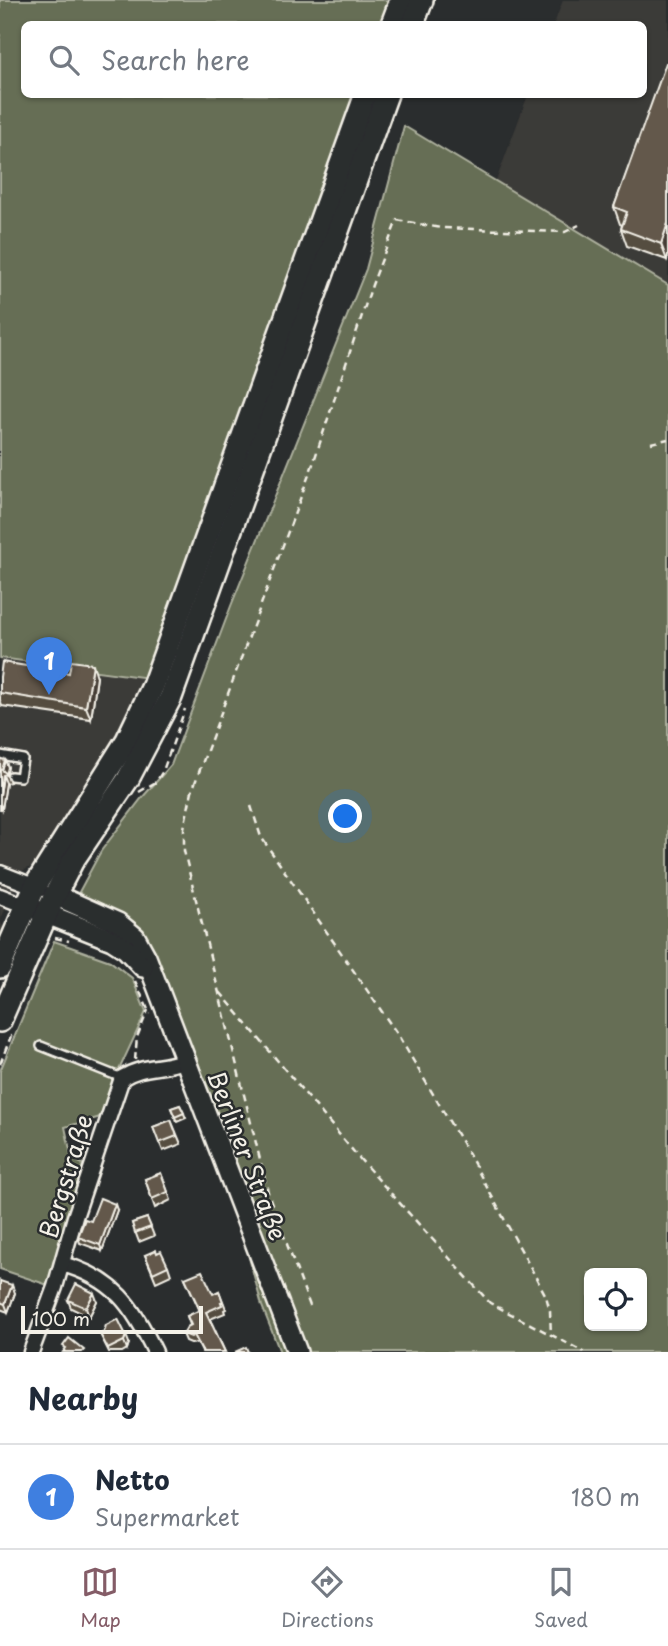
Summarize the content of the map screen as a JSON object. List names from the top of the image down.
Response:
{
  "streets": {
    "street": ["Berliner Straße", "Bergstraße"]
  },
  "scale_bar": "100 m",
  "page": {
    "search": "Search here",
    "pins": "1",
    "scale": "100 m",
    "heading": "Nearby",
    "list": [
      {
        "mark": "1",
        "name": "Netto",
        "note": "Supermarket",
        "value": "180 m"
      }
    ],
    "nav": ["Map", "Directions", "Saved"]
  }
}
